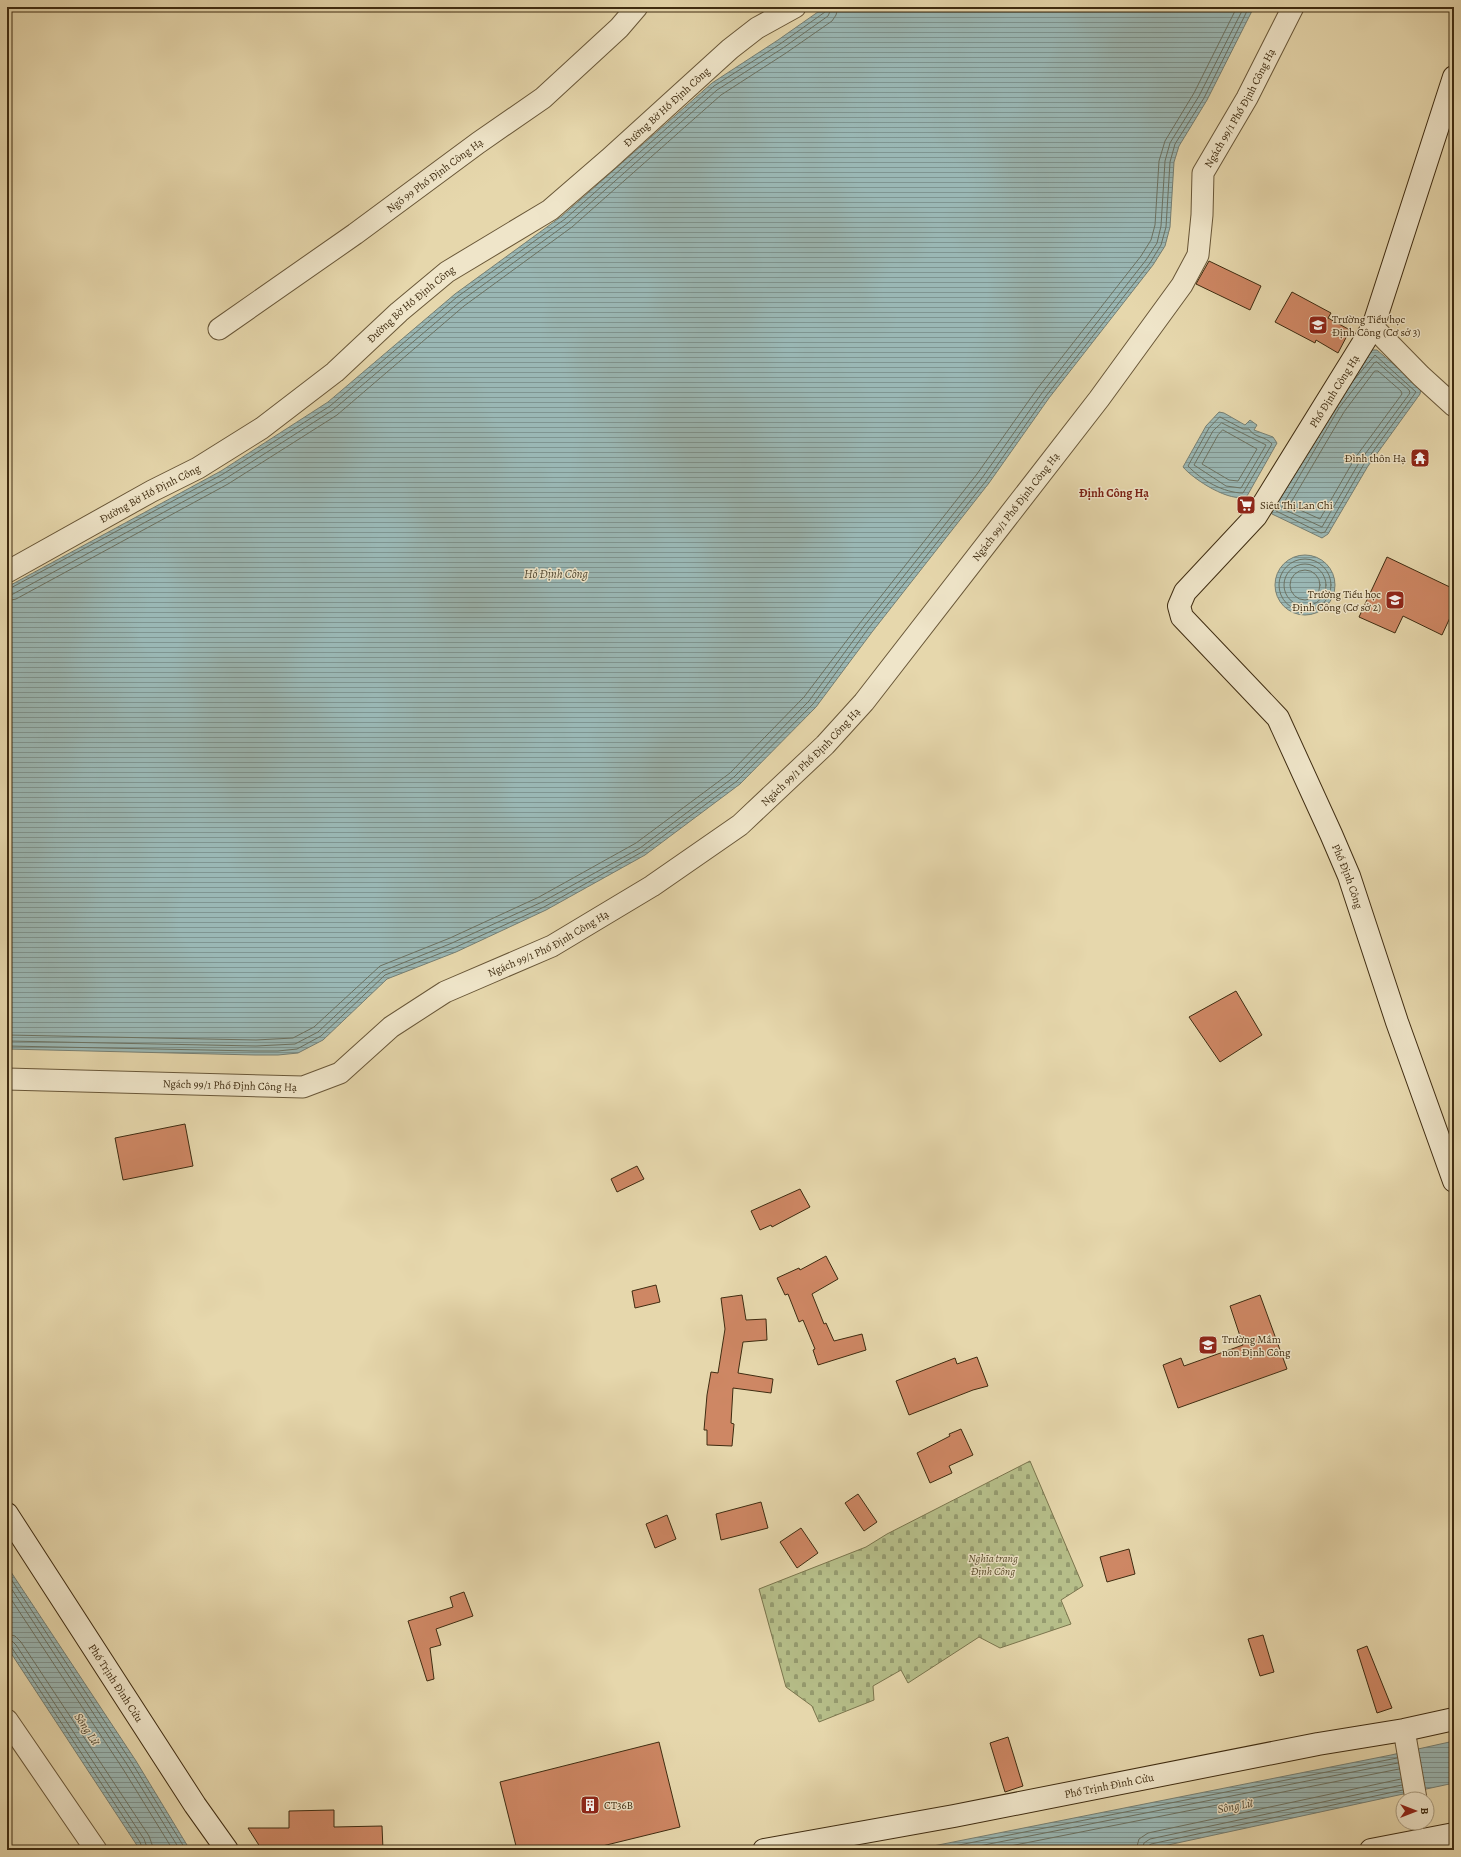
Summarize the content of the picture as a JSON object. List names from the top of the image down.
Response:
{
  "streets": {
    "street": [
      "Đường Bờ Hồ Định Công",
      "Ngách 99/1 Phố Định Công Hạ",
      "Ngõ 99 Phố Định Công Hạ",
      "Phố Định Công Hạ",
      "Phố Định Công",
      "Phố Trịnh Đình Cửu"
    ]
  },
  "crossings": [
    ["Phố Định Công Hạ", "Phố Định Công"]
  ],
  "districts": ["Định Công Hạ"],
  "water": ["Hồ Định Công", "Sông Lừ"],
  "parks": ["Nghĩa trang Định Công"],
  "places": {
    "school or university": ["Trường Tiểu học Định Công (Cơ sở 3)", "Trường Tiểu học Định Công (Cơ sở 2)", "Trường Mầm non Định Công"],
    "temple": ["Đình thôn Hạ"],
    "supermarket": ["Siêu Thị Lan Chi"],
    "building": ["CT36B"]
  },
  "north": "right"
}
